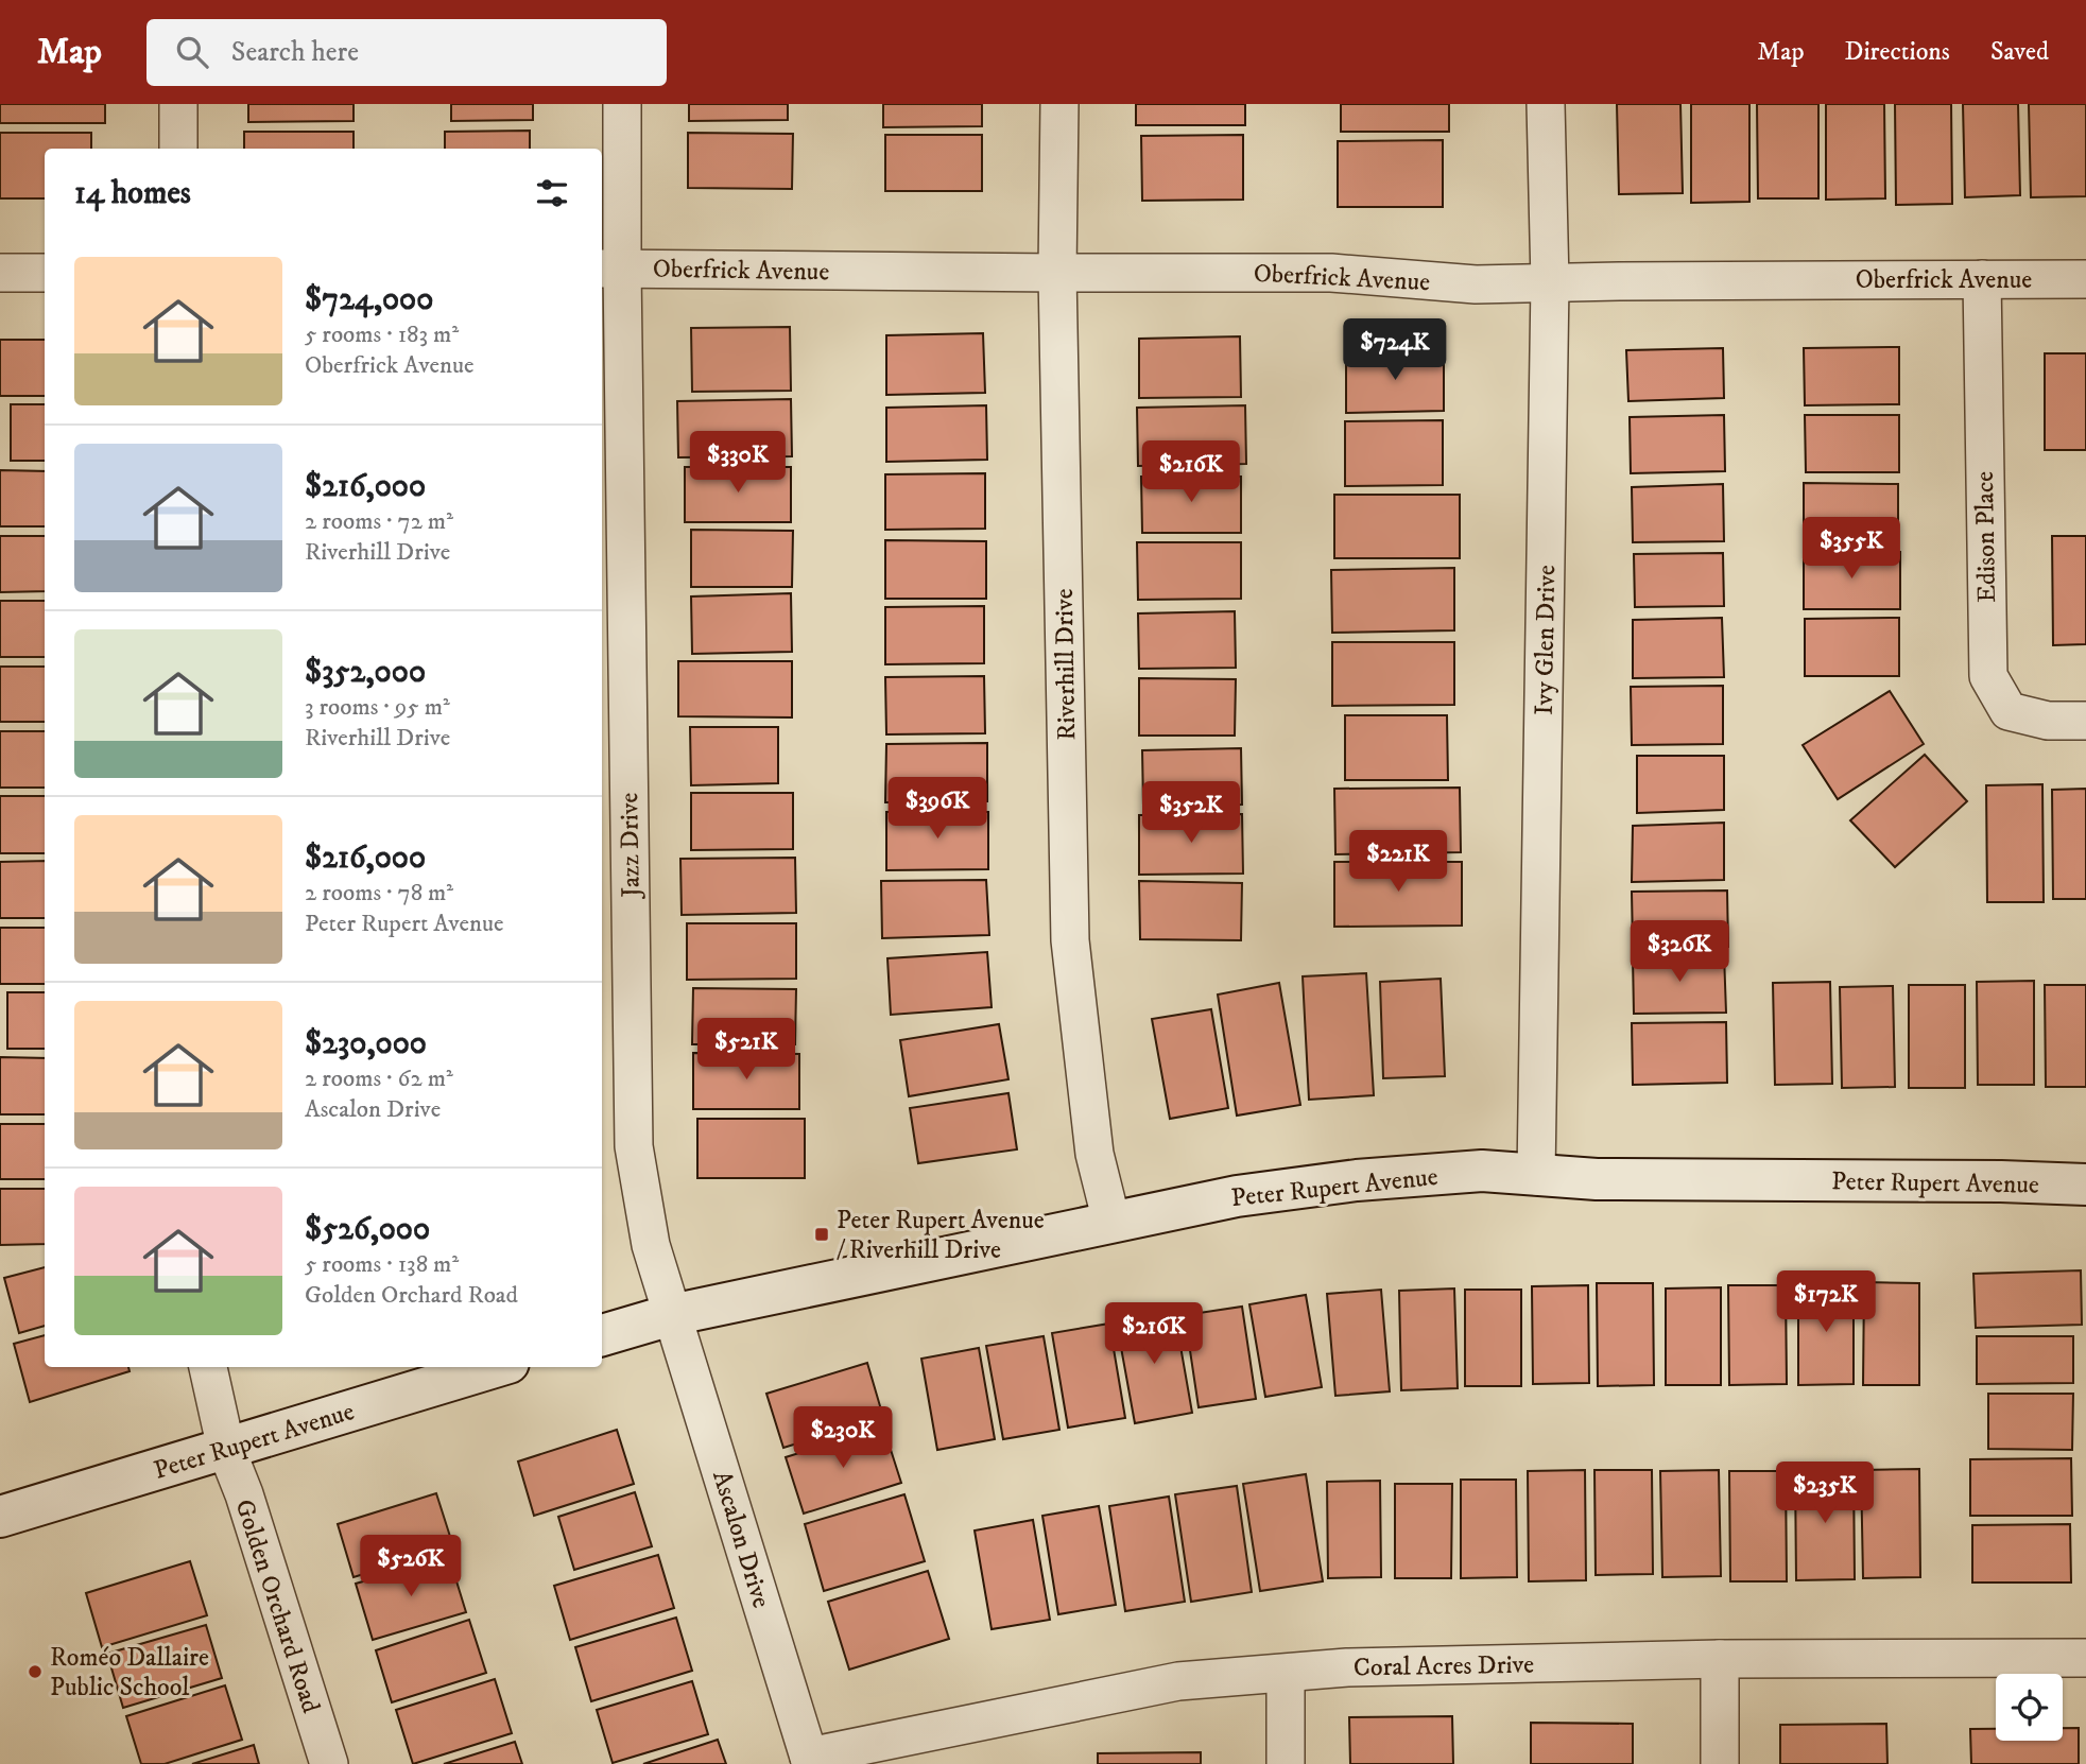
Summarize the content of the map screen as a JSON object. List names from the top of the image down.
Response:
{
  "streets": {
    "street": [
      "Oberfrick Avenue",
      "Edison Place",
      "Ivy Glen Drive",
      "Riverhill Drive",
      "Jazz Drive",
      "Peter Rupert Avenue",
      "Ascalon Drive",
      "Golden Orchard Road",
      "Coral Acres Drive"
    ]
  },
  "crossings": [
    ["Oberfrick Avenue", "Edison Place"],
    ["Oberfrick Avenue", "Ivy Glen Drive"],
    ["Oberfrick Avenue", "Riverhill Drive"],
    ["Oberfrick Avenue", "Jazz Drive"],
    ["Ivy Glen Drive", "Peter Rupert Avenue"],
    ["Riverhill Drive", "Peter Rupert Avenue"],
    ["Jazz Drive", "Peter Rupert Avenue"],
    ["Jazz Drive", "Ascalon Drive"],
    ["Peter Rupert Avenue", "Ascalon Drive"],
    ["Peter Rupert Avenue", "Golden Orchard Road"],
    ["Ascalon Drive", "Coral Acres Drive"]
  ],
  "places": {
    "transit": ["Peter Rupert Avenue / Riverhill Drive"],
    "other": ["Roméo Dallaire Public School"]
  },
  "page": {
    "header": "Map",
    "search": "Search here",
    "nav": ["Map", "Directions", "Saved"],
    "heading": "14 homes",
    "list": [
      {
        "name": "$724,000",
        "note": "5 rooms · 183 m² · Oberfrick Avenue"
      },
      {
        "name": "$216,000",
        "note": "2 rooms · 72 m² · Riverhill Drive"
      },
      {
        "name": "$352,000",
        "note": "3 rooms · 95 m² · Riverhill Drive"
      },
      {
        "name": "$216,000",
        "note": "2 rooms · 78 m² · Peter Rupert Avenue"
      },
      {
        "name": "$230,000",
        "note": "2 rooms · 62 m² · Ascalon Drive"
      },
      {
        "name": "$526,000",
        "note": "5 rooms · 138 m² · Golden Orchard Road"
      }
    ],
    "price": [
      "$724K",
      "$330K",
      "$216K",
      "$355K",
      "$396K",
      "$352K",
      "$221K",
      "$326K",
      "$521K",
      "$172K",
      "$216K",
      "$230K",
      "$235K",
      "$526K"
    ]
  }
}
